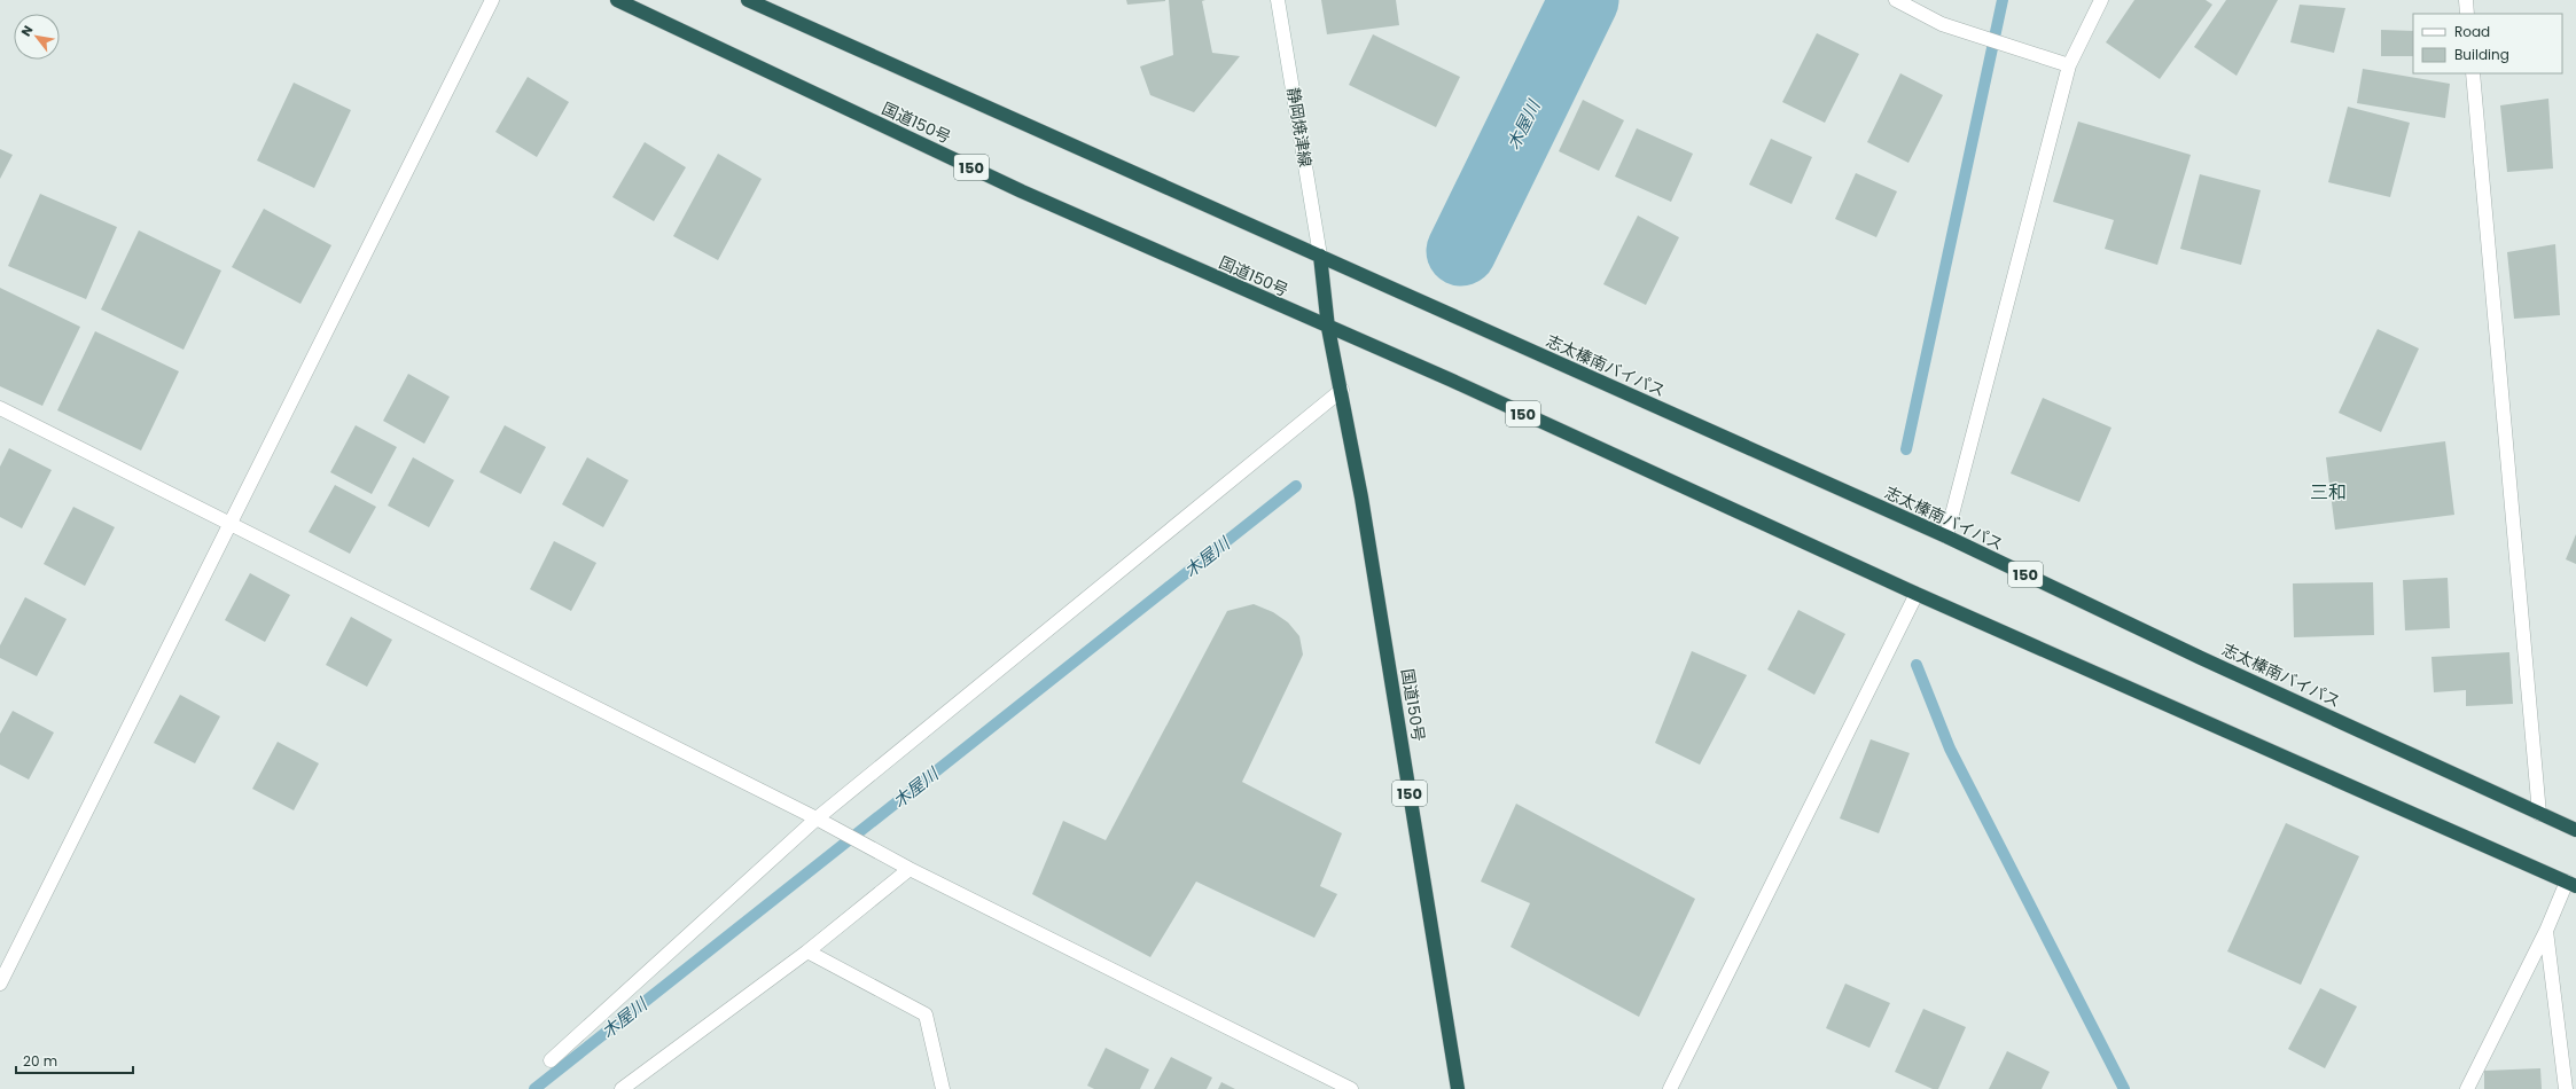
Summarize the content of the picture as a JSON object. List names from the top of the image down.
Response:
{
  "streets": {
    "highway": ["国道150号", "150", "志太榛南バイパス"],
    "street": ["静岡焼津線"]
  },
  "crossings": [
    ["国道150号", "静岡焼津線"],
    ["国道150号", "150"],
    ["国道150号", "志太榛南バイパス"],
    ["静岡焼津線", "150"],
    ["静岡焼津線", "志太榛南バイパス"],
    ["150", "志太榛南バイパス"]
  ],
  "districts": ["三和"],
  "water": ["木屋川"],
  "legend": ["Road", "Building"],
  "scale_bar": "20 m",
  "north": "top left"
}
